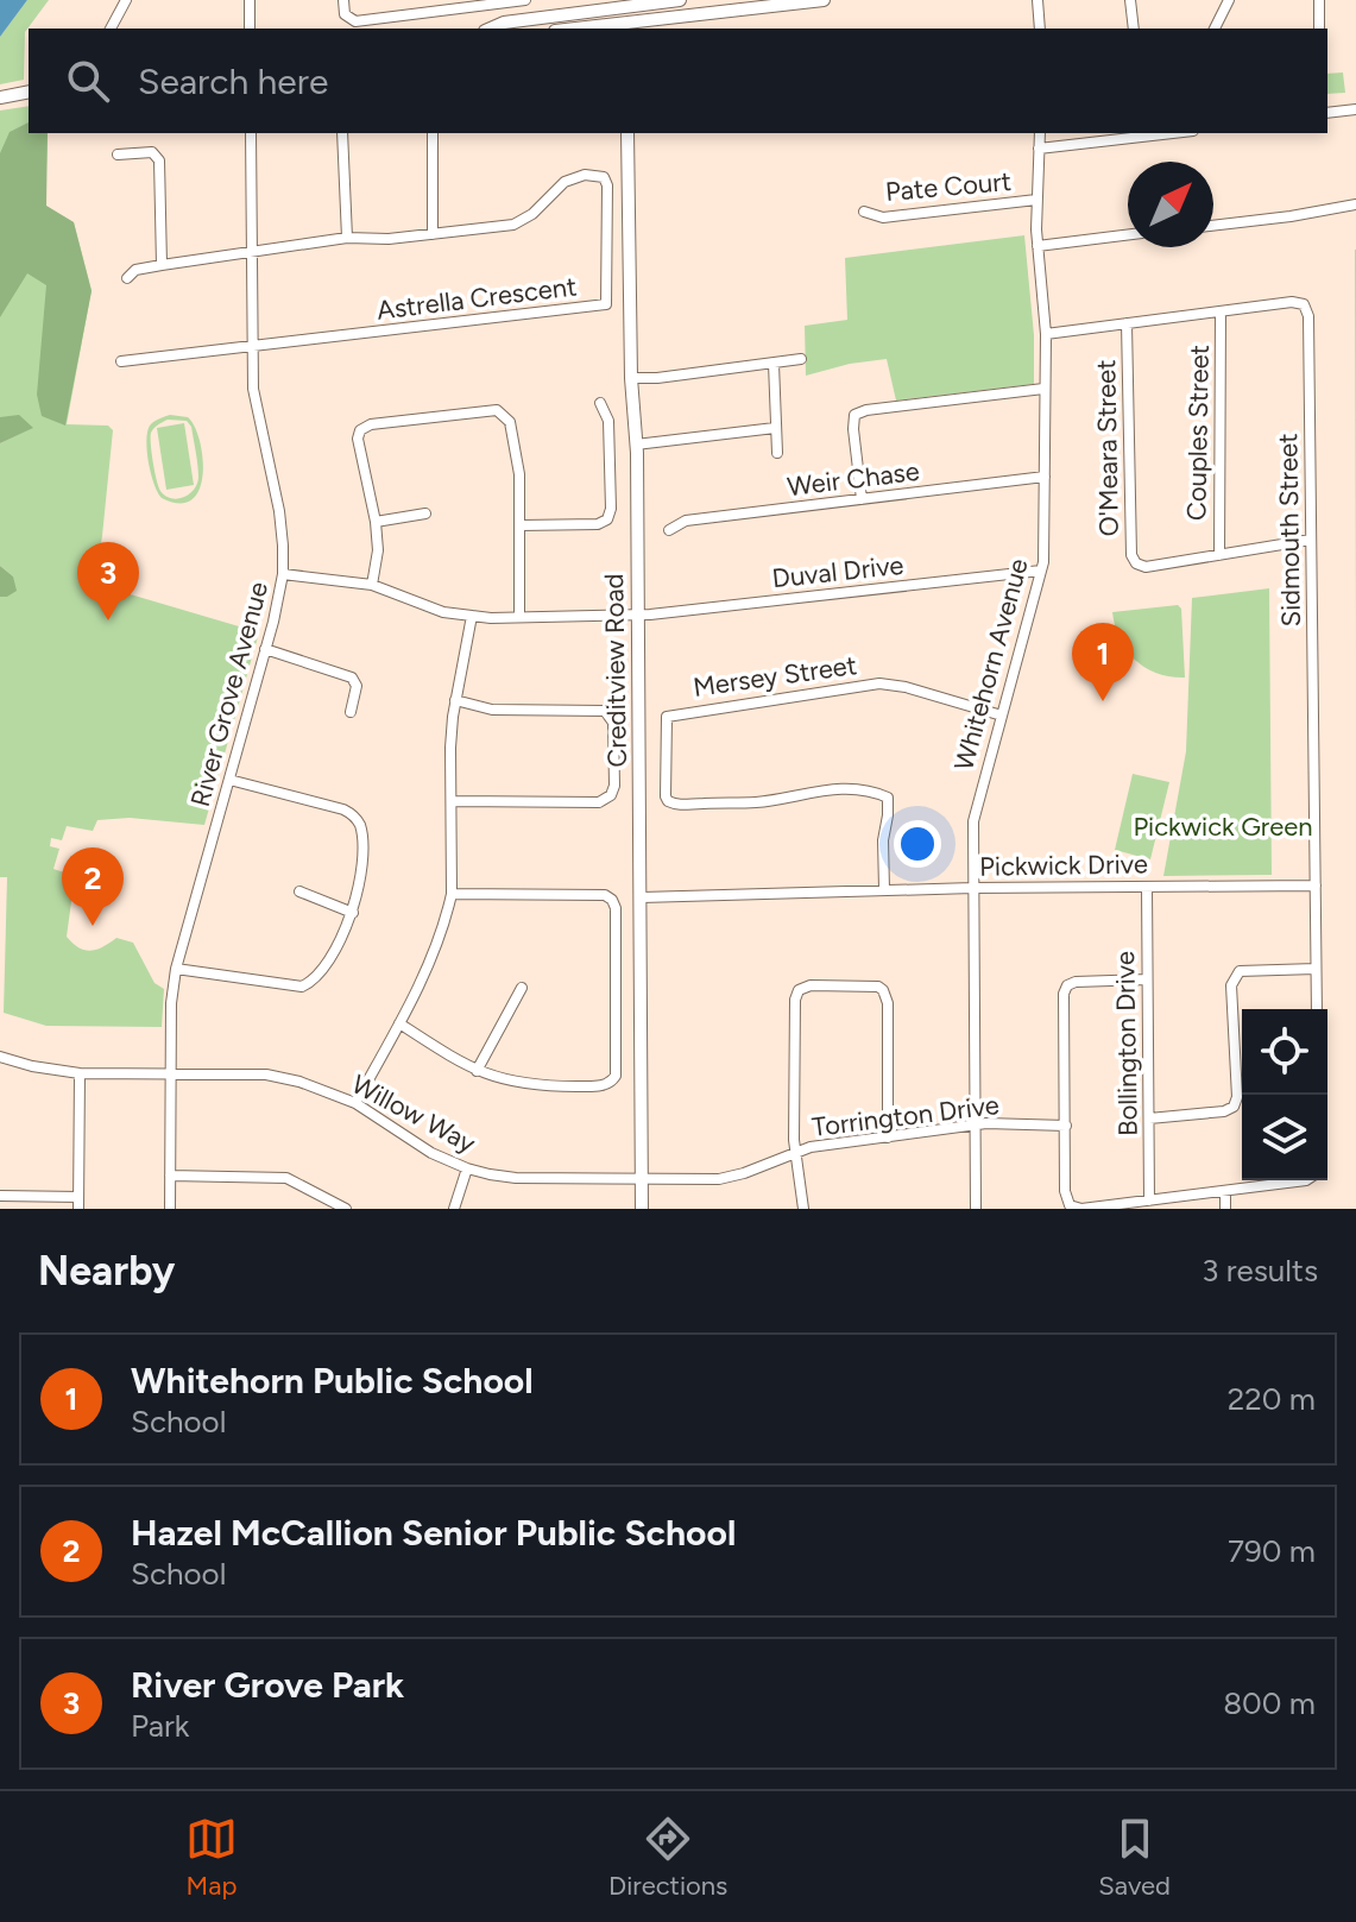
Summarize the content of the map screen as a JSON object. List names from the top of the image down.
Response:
{
  "streets": {
    "main road": ["Creditview Road"],
    "street": [
      "Pate Court",
      "Astrella Crescent",
      "Couples Street",
      "O'Meara Street",
      "Weir Chase",
      "Sidmouth Street",
      "Duval Drive",
      "Whitehorn Avenue",
      "Mersey Street",
      "River Grove Avenue",
      "Pickwick Drive",
      "Bollington Drive",
      "Willow Way",
      "Torrington Drive"
    ]
  },
  "crossings": [
    ["Pate Court", "Whitehorn Avenue"],
    ["Astrella Crescent", "River Grove Avenue"],
    ["Couples Street", "O'Meara Street"],
    ["Couples Street", "Sidmouth Street"],
    ["O'Meara Street", "Sidmouth Street"],
    ["Weir Chase", "Whitehorn Avenue"],
    ["Sidmouth Street", "Whitehorn Avenue"],
    ["Sidmouth Street", "Pickwick Drive"],
    ["Duval Drive", "Whitehorn Avenue"],
    ["Duval Drive", "Creditview Road"],
    ["Duval Drive", "River Grove Avenue"],
    ["Whitehorn Avenue", "Mersey Street"],
    ["Whitehorn Avenue", "Pickwick Drive"],
    ["Whitehorn Avenue", "Torrington Drive"],
    ["Creditview Road", "Pickwick Drive"],
    ["Creditview Road", "Willow Way"],
    ["Creditview Road", "Torrington Drive"],
    ["Mersey Street", "Pickwick Drive"],
    ["River Grove Avenue", "Willow Way"],
    ["Pickwick Drive", "Bollington Drive"],
    ["Willow Way", "Torrington Drive"]
  ],
  "parks": ["Pickwick Green"],
  "north": "top right",
  "page": {
    "search": "Search here",
    "pins": ["3", "1", "2"],
    "heading": ["Nearby", "3 results"],
    "list": [
      {
        "mark": "1",
        "name": "Whitehorn Public School",
        "note": "School",
        "value": "220 m"
      },
      {
        "mark": "2",
        "name": "Hazel McCallion Senior Public School",
        "note": "School",
        "value": "790 m"
      },
      {
        "mark": "3",
        "name": "River Grove Park",
        "note": "Park",
        "value": "800 m"
      }
    ],
    "nav": ["Map", "Directions", "Saved"]
  }
}
